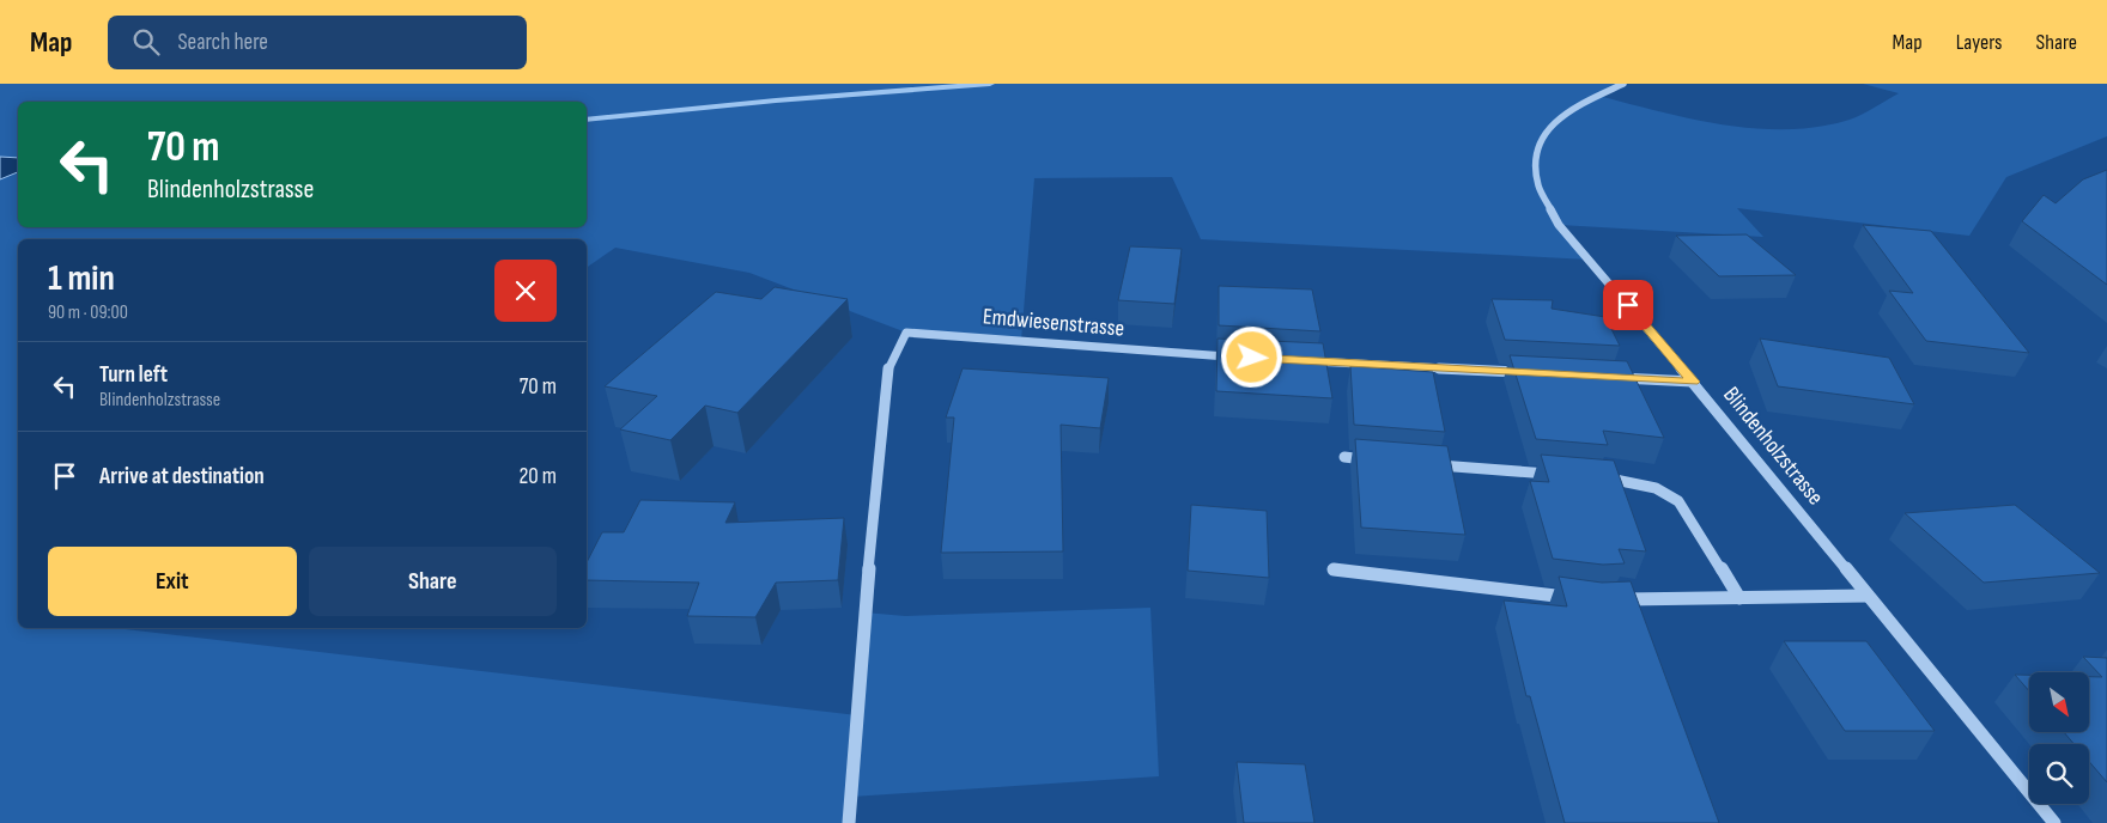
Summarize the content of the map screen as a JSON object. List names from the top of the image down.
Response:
{
  "streets": {
    "street": ["Emdwiesenstrasse", "Blindenholzstrasse"]
  },
  "north": "bottom right",
  "page": {
    "header": "Map",
    "search": "Search here",
    "nav": ["Map", "Layers", "Share"],
    "turn": ["70 m", "Blindenholzstrasse"],
    "heading": ["1 min", "90 m · 09:00"],
    "list": [
      {
        "name": "Turn left",
        "note": "Blindenholzstrasse",
        "value": "70 m"
      },
      {
        "name": "Arrive at destination",
        "value": "20 m"
      }
    ],
    "buttons": ["Exit", "Share"]
  }
}
